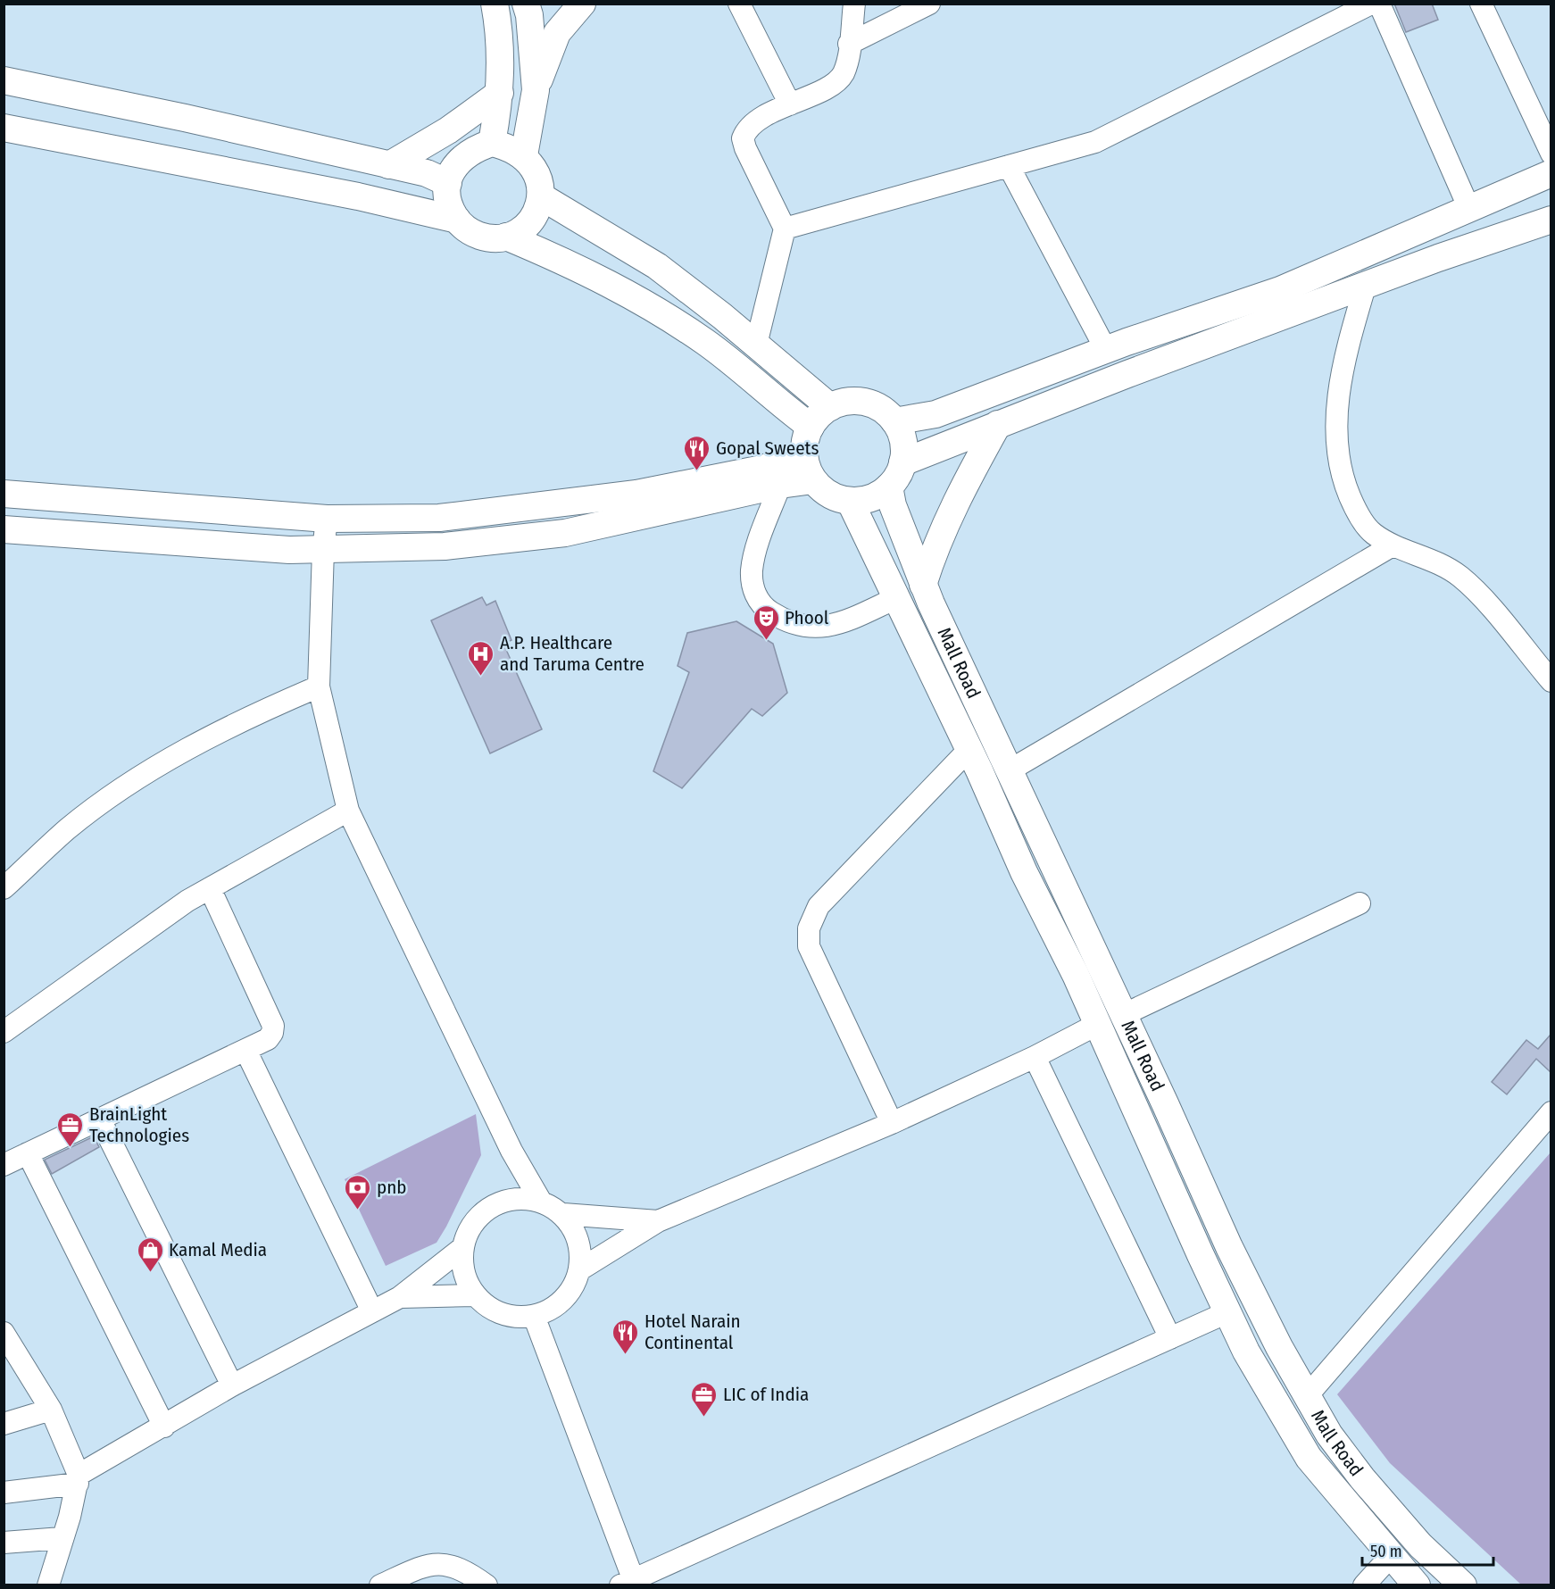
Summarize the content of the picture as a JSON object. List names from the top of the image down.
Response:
{
  "streets": {
    "main road": ["Mall Road"]
  },
  "places": {
    "restaurant": ["Gopal Sweets", "Hotel Narain Continental"],
    "theatre": ["Phool"],
    "hospital": ["A.P. Healthcare and Taruma Centre"],
    "office": ["BrainLight Technologies", "LIC of India"],
    "bank": ["pnb"],
    "shop": ["Kamal Media"]
  },
  "scale_bar": "50 m"
}
